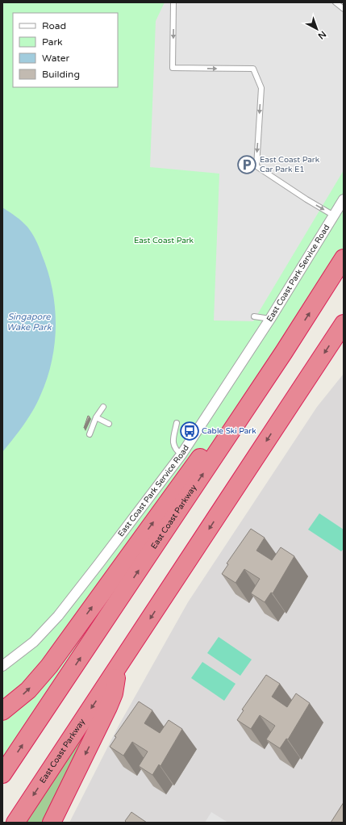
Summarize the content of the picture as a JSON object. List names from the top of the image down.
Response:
{
  "streets": {
    "highway": ["East Coast Parkway"],
    "street": ["East Coast Park Service Road"]
  },
  "water": ["Singapore Wake Park"],
  "parks": ["East Coast Park"],
  "places": {
    "parking": ["East Coast Park Car Park E1"],
    "bus stop": ["Cable Ski Park"]
  },
  "legend": [
    "Road",
    "Park",
    "Water",
    "Building"
  ],
  "north": "bottom right"
}
